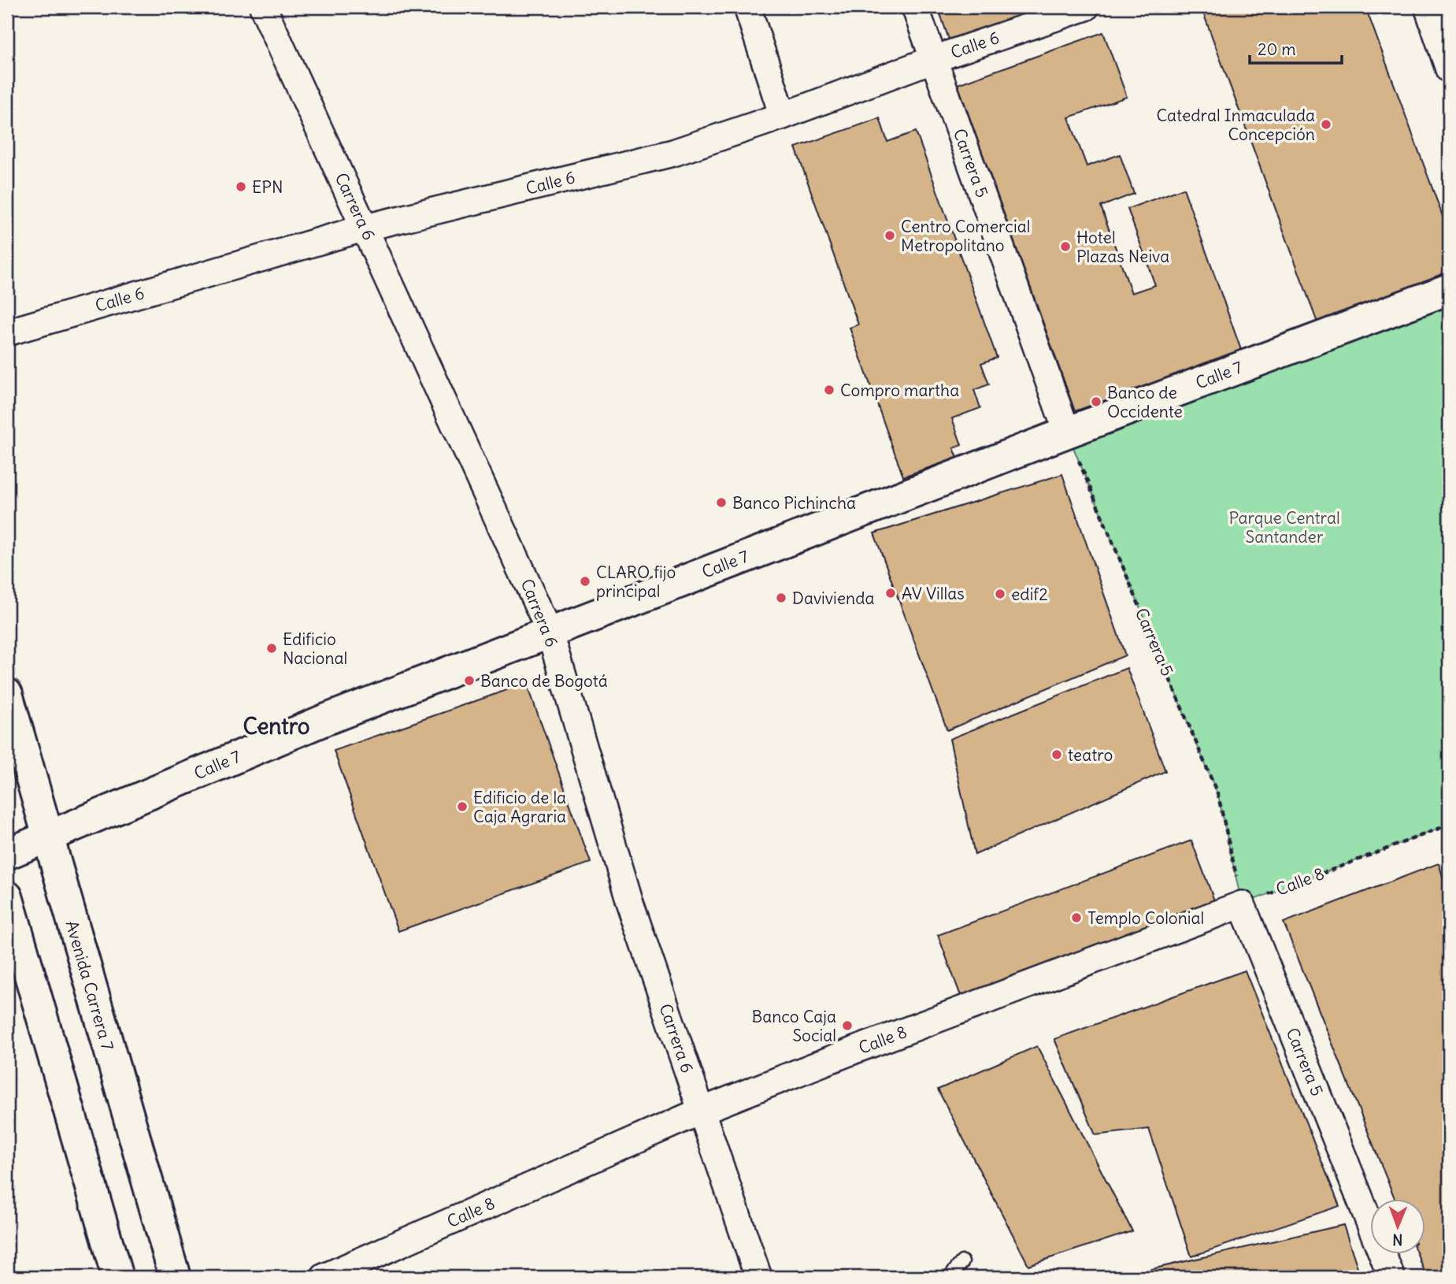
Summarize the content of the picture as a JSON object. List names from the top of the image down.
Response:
{
  "streets": {
    "street": [
      "Calle 6",
      "Carrera 5",
      "Carrera 6",
      "Calle 7",
      "Calle 8",
      "Avenida Carrera 7"
    ]
  },
  "crossings": [
    ["Calle 6", "Carrera 5"],
    ["Calle 6", "Carrera 6"],
    ["Carrera 5", "Calle 7"],
    ["Carrera 5", "Calle 8"],
    ["Carrera 6", "Calle 7"],
    ["Carrera 6", "Calle 8"],
    ["Calle 7", "Avenida Carrera 7"]
  ],
  "districts": ["Centro"],
  "parks": ["Parque Central Santander"],
  "places": [
    "Catedral Inmaculada Concepción",
    "EPN",
    "Centro Comercial Metropolitano",
    "Hotel Plazas Neiva",
    "Compro martha",
    "Banco de Occidente",
    "Banco Pichincha",
    "CLARO fijo principal",
    "AV Villas",
    "edif2",
    "Davivienda",
    "Edificio Nacional",
    "Banco de Bogotá",
    "teatro",
    "Edificio de la Caja Agraria",
    "Templo Colonial",
    "Banco Caja Social"
  ],
  "scale_bar": "20 m",
  "north": "bottom"
}
